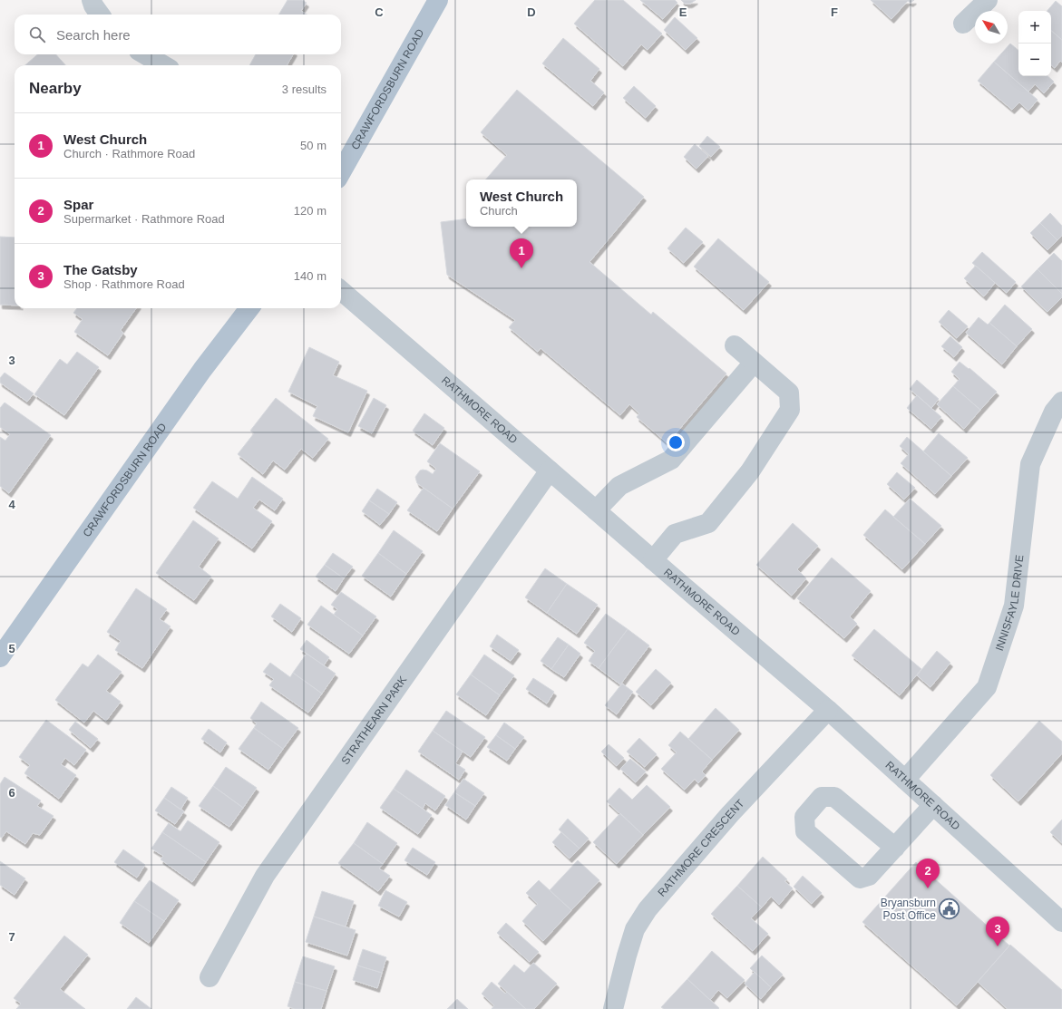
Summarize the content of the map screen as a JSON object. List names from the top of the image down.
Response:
{
  "streets": {
    "main road": ["CRAWFORDSBURN ROAD"],
    "street": [
      "RATHMORE ROAD",
      "INNISFAYLE DRIVE",
      "STRATHEARN PARK",
      "RATHMORE CRESCENT"
    ]
  },
  "crossings": [
    ["RATHMORE ROAD", "INNISFAYLE DRIVE"],
    ["RATHMORE ROAD", "STRATHEARN PARK"],
    ["RATHMORE ROAD", "RATHMORE CRESCENT"]
  ],
  "places": {
    "public building": ["Bryansburn Post Office"]
  },
  "north": "top left",
  "page": {
    "map_buttons": ["+", "−"],
    "search": "Search here",
    "heading": ["Nearby", "3 results"],
    "list": [
      {
        "mark": "1",
        "name": "West Church",
        "note": "Church · Rathmore Road",
        "value": "50 m"
      },
      {
        "mark": "2",
        "name": "Spar",
        "note": "Supermarket · Rathmore Road",
        "value": "120 m"
      },
      {
        "mark": "3",
        "name": "The Gatsby",
        "note": "Shop · Rathmore Road",
        "value": "140 m"
      }
    ],
    "popup": ["West Church", "Church"],
    "pins": ["1", "2", "3"]
  },
  "grid": {
    "columns": [
      "C",
      "D",
      "E",
      "F"
    ],
    "rows": [
      "3",
      "4",
      "5",
      "6",
      "7"
    ]
  }
}
